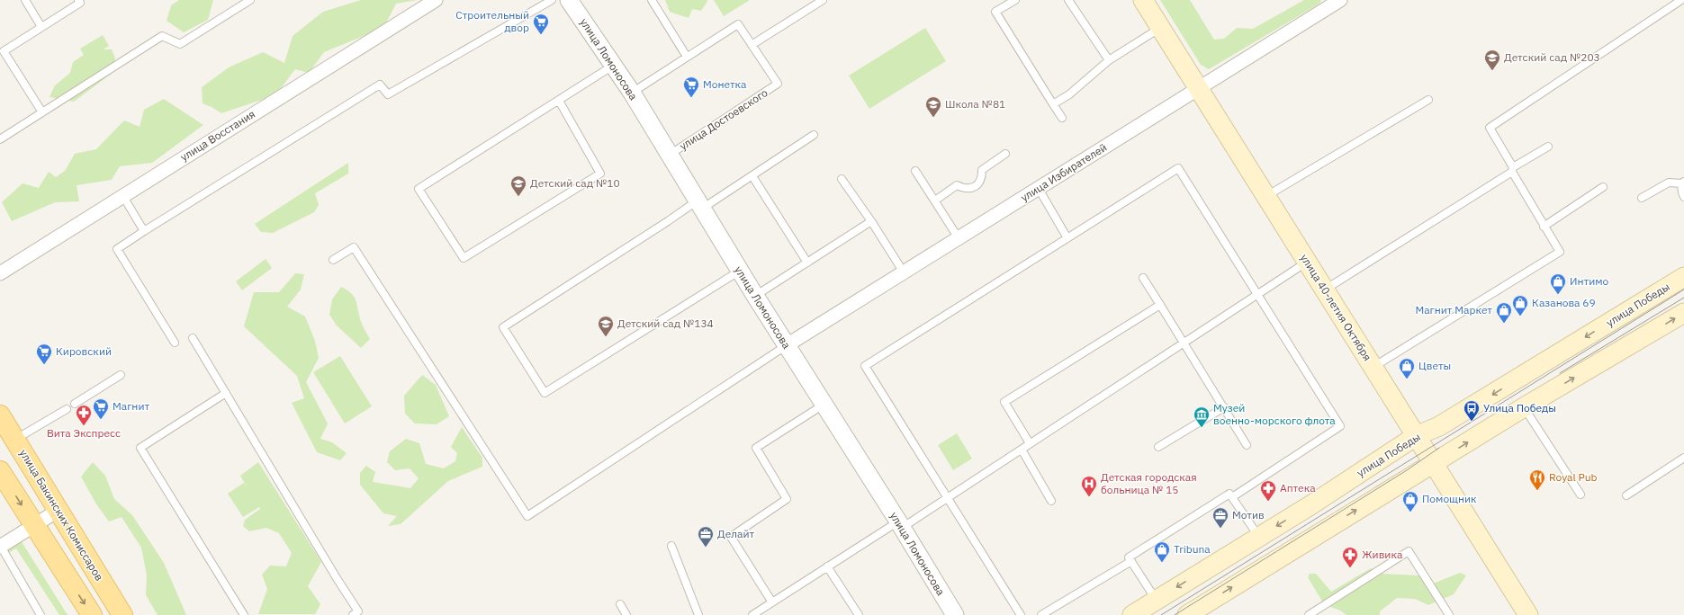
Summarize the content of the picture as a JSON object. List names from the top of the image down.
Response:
{
  "streets": {
    "main road": ["улица Победы", "улица 40-летия Октября", "улица Бакинских Комиссаров"],
    "street": ["улица Ломоносова", "улица Восстания", "улица Избирателей"],
    "lane": ["улица Достоевского"]
  },
  "crossings": [
    ["улица Ломоносова", "улица Достоевского"],
    ["улица Ломоносова", "улица Избирателей"],
    ["улица Избирателей", "улица 40-летия Октября"],
    ["улица Победы", "улица 40-летия Октября"]
  ],
  "places": {
    "supermarket": [
      "Строительный двор",
      "Монетка",
      "Кировский",
      "Магнит"
    ],
    "school or university": [
      "Детский сад №203",
      "Школа №81",
      "Детский сад №10",
      "Детский сад №134"
    ],
    "shop": [
      "Интимо",
      "Казанова 69",
      "Магнит Маркет",
      "Цветы",
      "Помощник",
      "Tribuna"
    ],
    "bus stop": ["Улица Победы"],
    "pharmacy": ["Вита Экспресс", "Аптека", "Живика"],
    "museum": ["Музей военно-морского флота"],
    "restaurant": ["Royal Pub"],
    "hospital": ["Детская городская больница № 15"],
    "office": ["Мотив", "Делайт"]
  }
}
